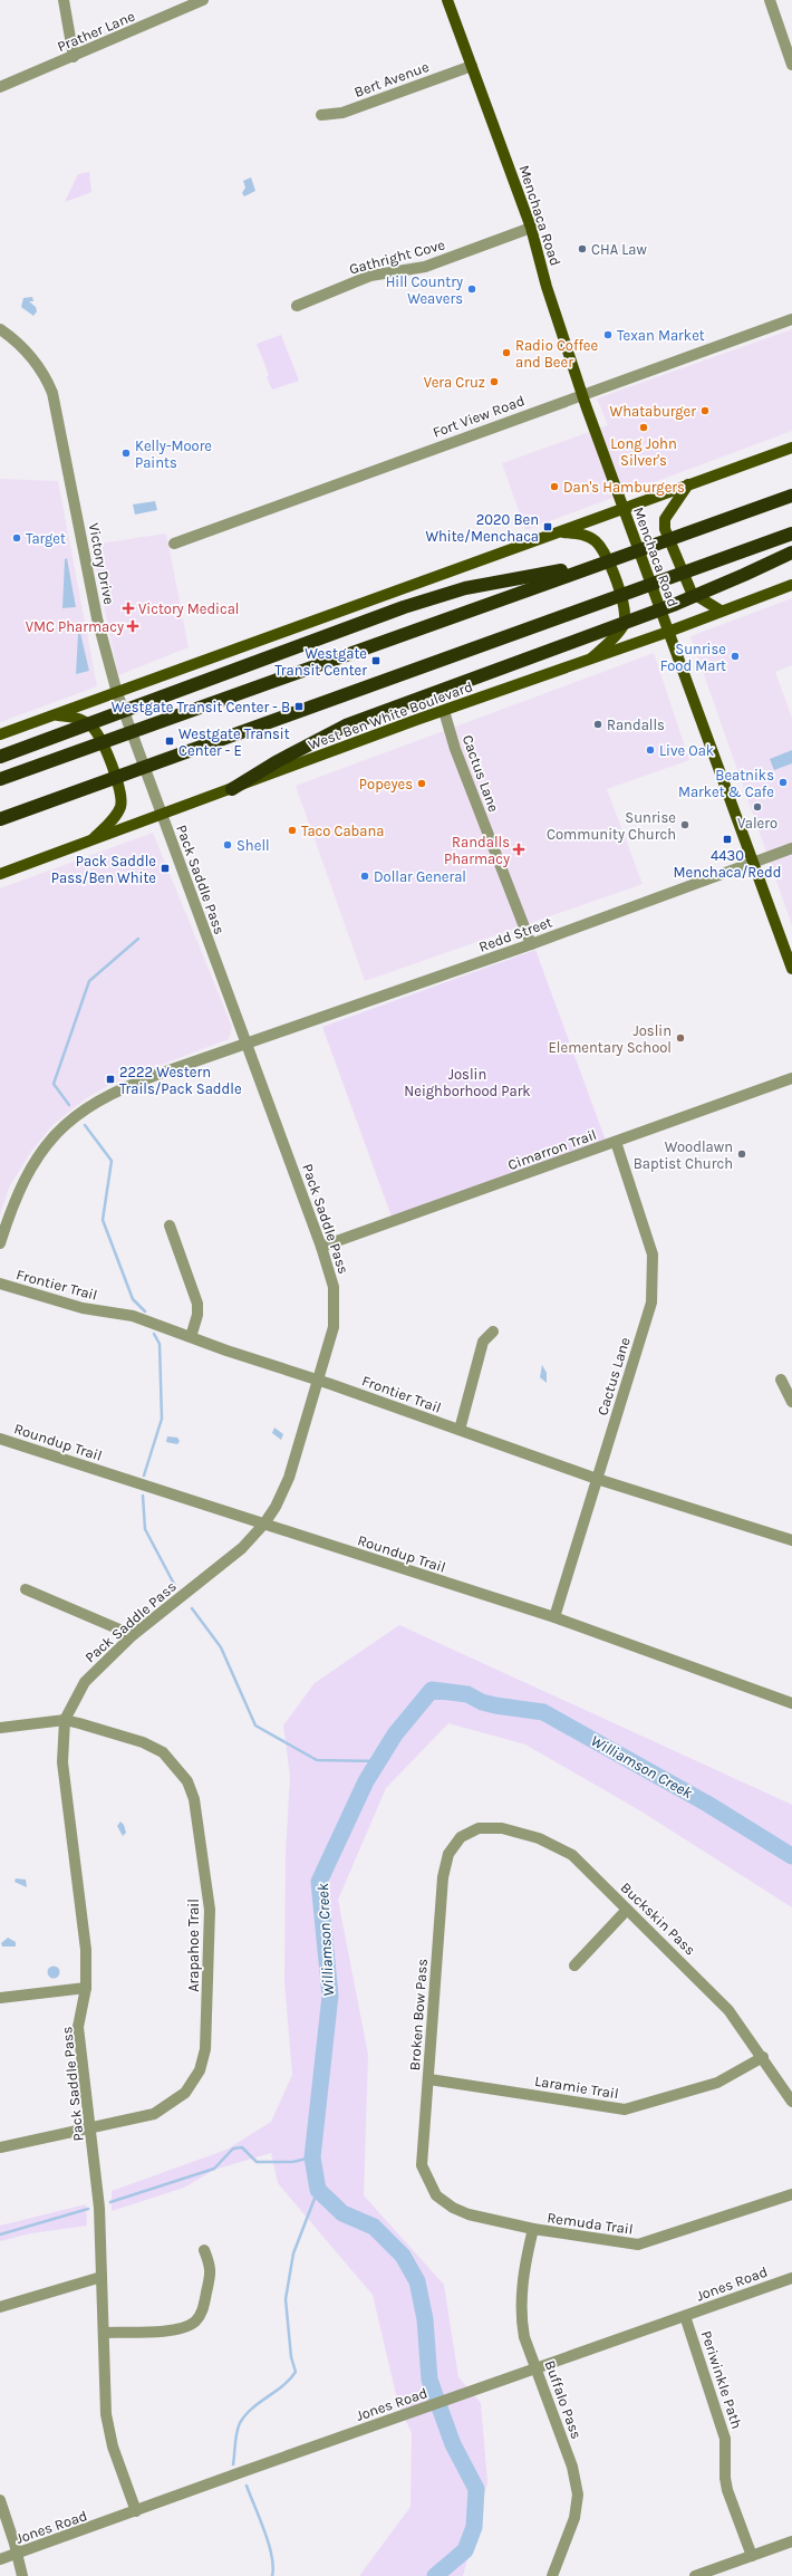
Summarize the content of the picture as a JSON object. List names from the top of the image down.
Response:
{
  "streets": {
    "main road": ["Menchaca Road", "West Ben White Boulevard"],
    "street": [
      "Prather Lane",
      "Bert Avenue",
      "Gathright Cove",
      "Fort View Road",
      "Victory Drive",
      "Cactus Lane",
      "Pack Saddle Pass",
      "Redd Street",
      "Cimarron Trail",
      "Frontier Trail",
      "Roundup Trail",
      "Buckskin Pass",
      "Arapahoe Trail",
      "Broken Bow Pass",
      "Laramie Trail",
      "Remuda Trail",
      "Jones Road",
      "Periwinkle Path",
      "Buffalo Pass"
    ]
  },
  "crossings": [
    ["Bert Avenue", "Menchaca Road"],
    ["Menchaca Road", "Gathright Cove"],
    ["Menchaca Road", "Fort View Road"],
    ["Menchaca Road", "West Ben White Boulevard"],
    ["Menchaca Road", "Redd Street"],
    ["Victory Drive", "West Ben White Boulevard"],
    ["Victory Drive", "Pack Saddle Pass"],
    ["West Ben White Boulevard", "Cactus Lane"],
    ["West Ben White Boulevard", "Pack Saddle Pass"],
    ["Cactus Lane", "Redd Street"],
    ["Cactus Lane", "Cimarron Trail"],
    ["Cactus Lane", "Frontier Trail"],
    ["Cactus Lane", "Roundup Trail"],
    ["Pack Saddle Pass", "Redd Street"],
    ["Pack Saddle Pass", "Cimarron Trail"],
    ["Pack Saddle Pass", "Frontier Trail"],
    ["Pack Saddle Pass", "Roundup Trail"],
    ["Pack Saddle Pass", "Arapahoe Trail"],
    ["Pack Saddle Pass", "Jones Road"],
    ["Buckskin Pass", "Broken Bow Pass"],
    ["Buckskin Pass", "Laramie Trail"],
    ["Broken Bow Pass", "Laramie Trail"],
    ["Broken Bow Pass", "Remuda Trail"],
    ["Remuda Trail", "Buffalo Pass"],
    ["Jones Road", "Periwinkle Path"],
    ["Jones Road", "Buffalo Pass"]
  ],
  "water": ["Williamson Creek"],
  "parks": ["Joslin Neighborhood Park"],
  "places": {
    "other": [
      "CHA Law",
      "Hill Country Weavers",
      "Texan Market",
      "Radio Coffee and Beer",
      "Vera Cruz",
      "Whataburger",
      "Long John Silver's",
      "Kelly-Moore Paints",
      "Dan's Hamburgers",
      "Target",
      "Sunrise Food Mart",
      "Randalls",
      "Live Oak",
      "Beatniks Market & Cafe",
      "Popeyes",
      "Valero",
      "Sunrise Community Church",
      "Taco Cabana",
      "Shell",
      "Dollar General",
      "Joslin Elementary School",
      "Woodlawn Baptist Church"
    ],
    "transit": [
      "2020 Ben White/Menchaca",
      "Westgate Transit Center",
      "Westgate Transit Center - B",
      "Westgate Transit Center - E",
      "4430 Menchaca/Redd",
      "Pack Saddle Pass/Ben White",
      "2222 Western Trails/Pack Saddle"
    ],
    "health": ["Victory Medical", "VMC Pharmacy", "Randalls Pharmacy"]
  }
}
